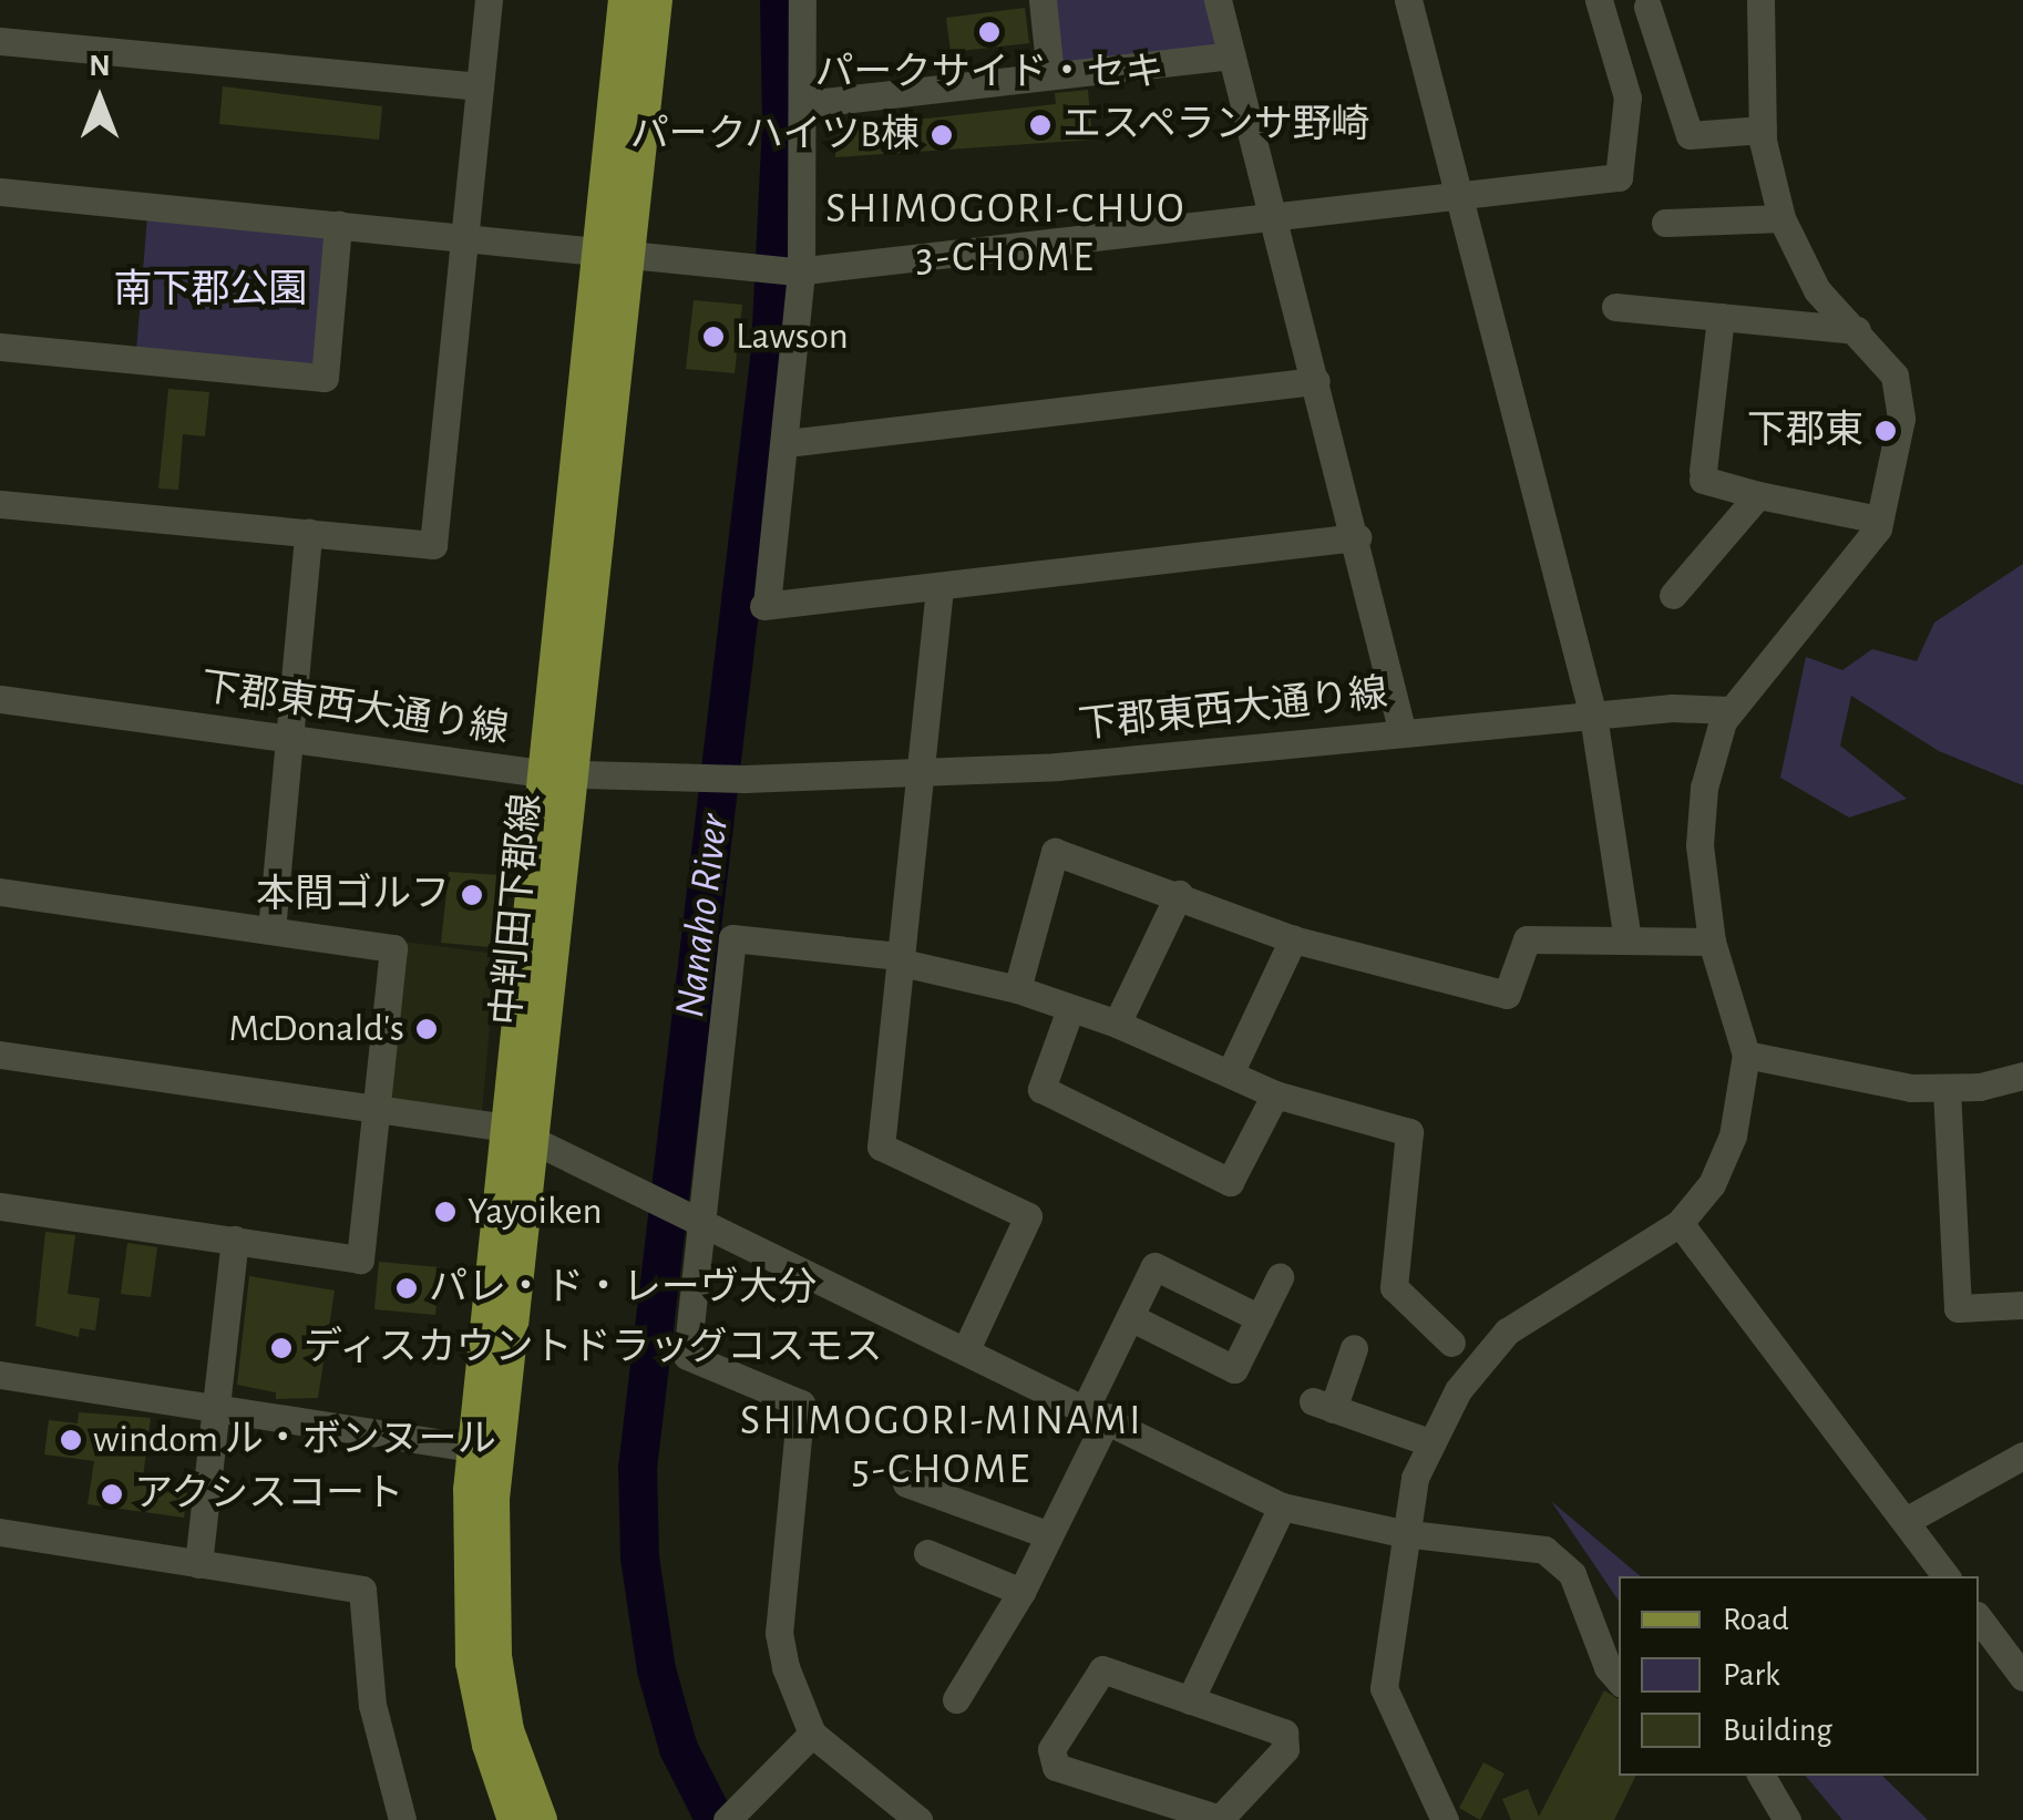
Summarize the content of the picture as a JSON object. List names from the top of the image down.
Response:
{
  "streets": {
    "main road": ["中判田下郡線"],
    "street": ["下郡東西大通り線"]
  },
  "crossings": [
    ["下郡東西大通り線", "中判田下郡線"]
  ],
  "districts": ["SHIMOGORI-CHUO 3-CHOME", "SHIMOGORI-MINAMI 5-CHOME"],
  "water": ["Nanaho River"],
  "parks": ["南下郡公園"],
  "places": [
    "パークサイド・セキ",
    "エスペランサ野崎",
    "パークハイツB棟",
    "Lawson",
    "下郡東",
    "本間ゴルフ",
    "McDonald's",
    "Yayoiken",
    "パレ・ド・レーヴ大分",
    "ディスカウントドラッグコスモス",
    "windom ル・ボンヌール",
    "アクシスコート"
  ],
  "legend": ["Road", "Park", "Building"],
  "north": "top"
}
